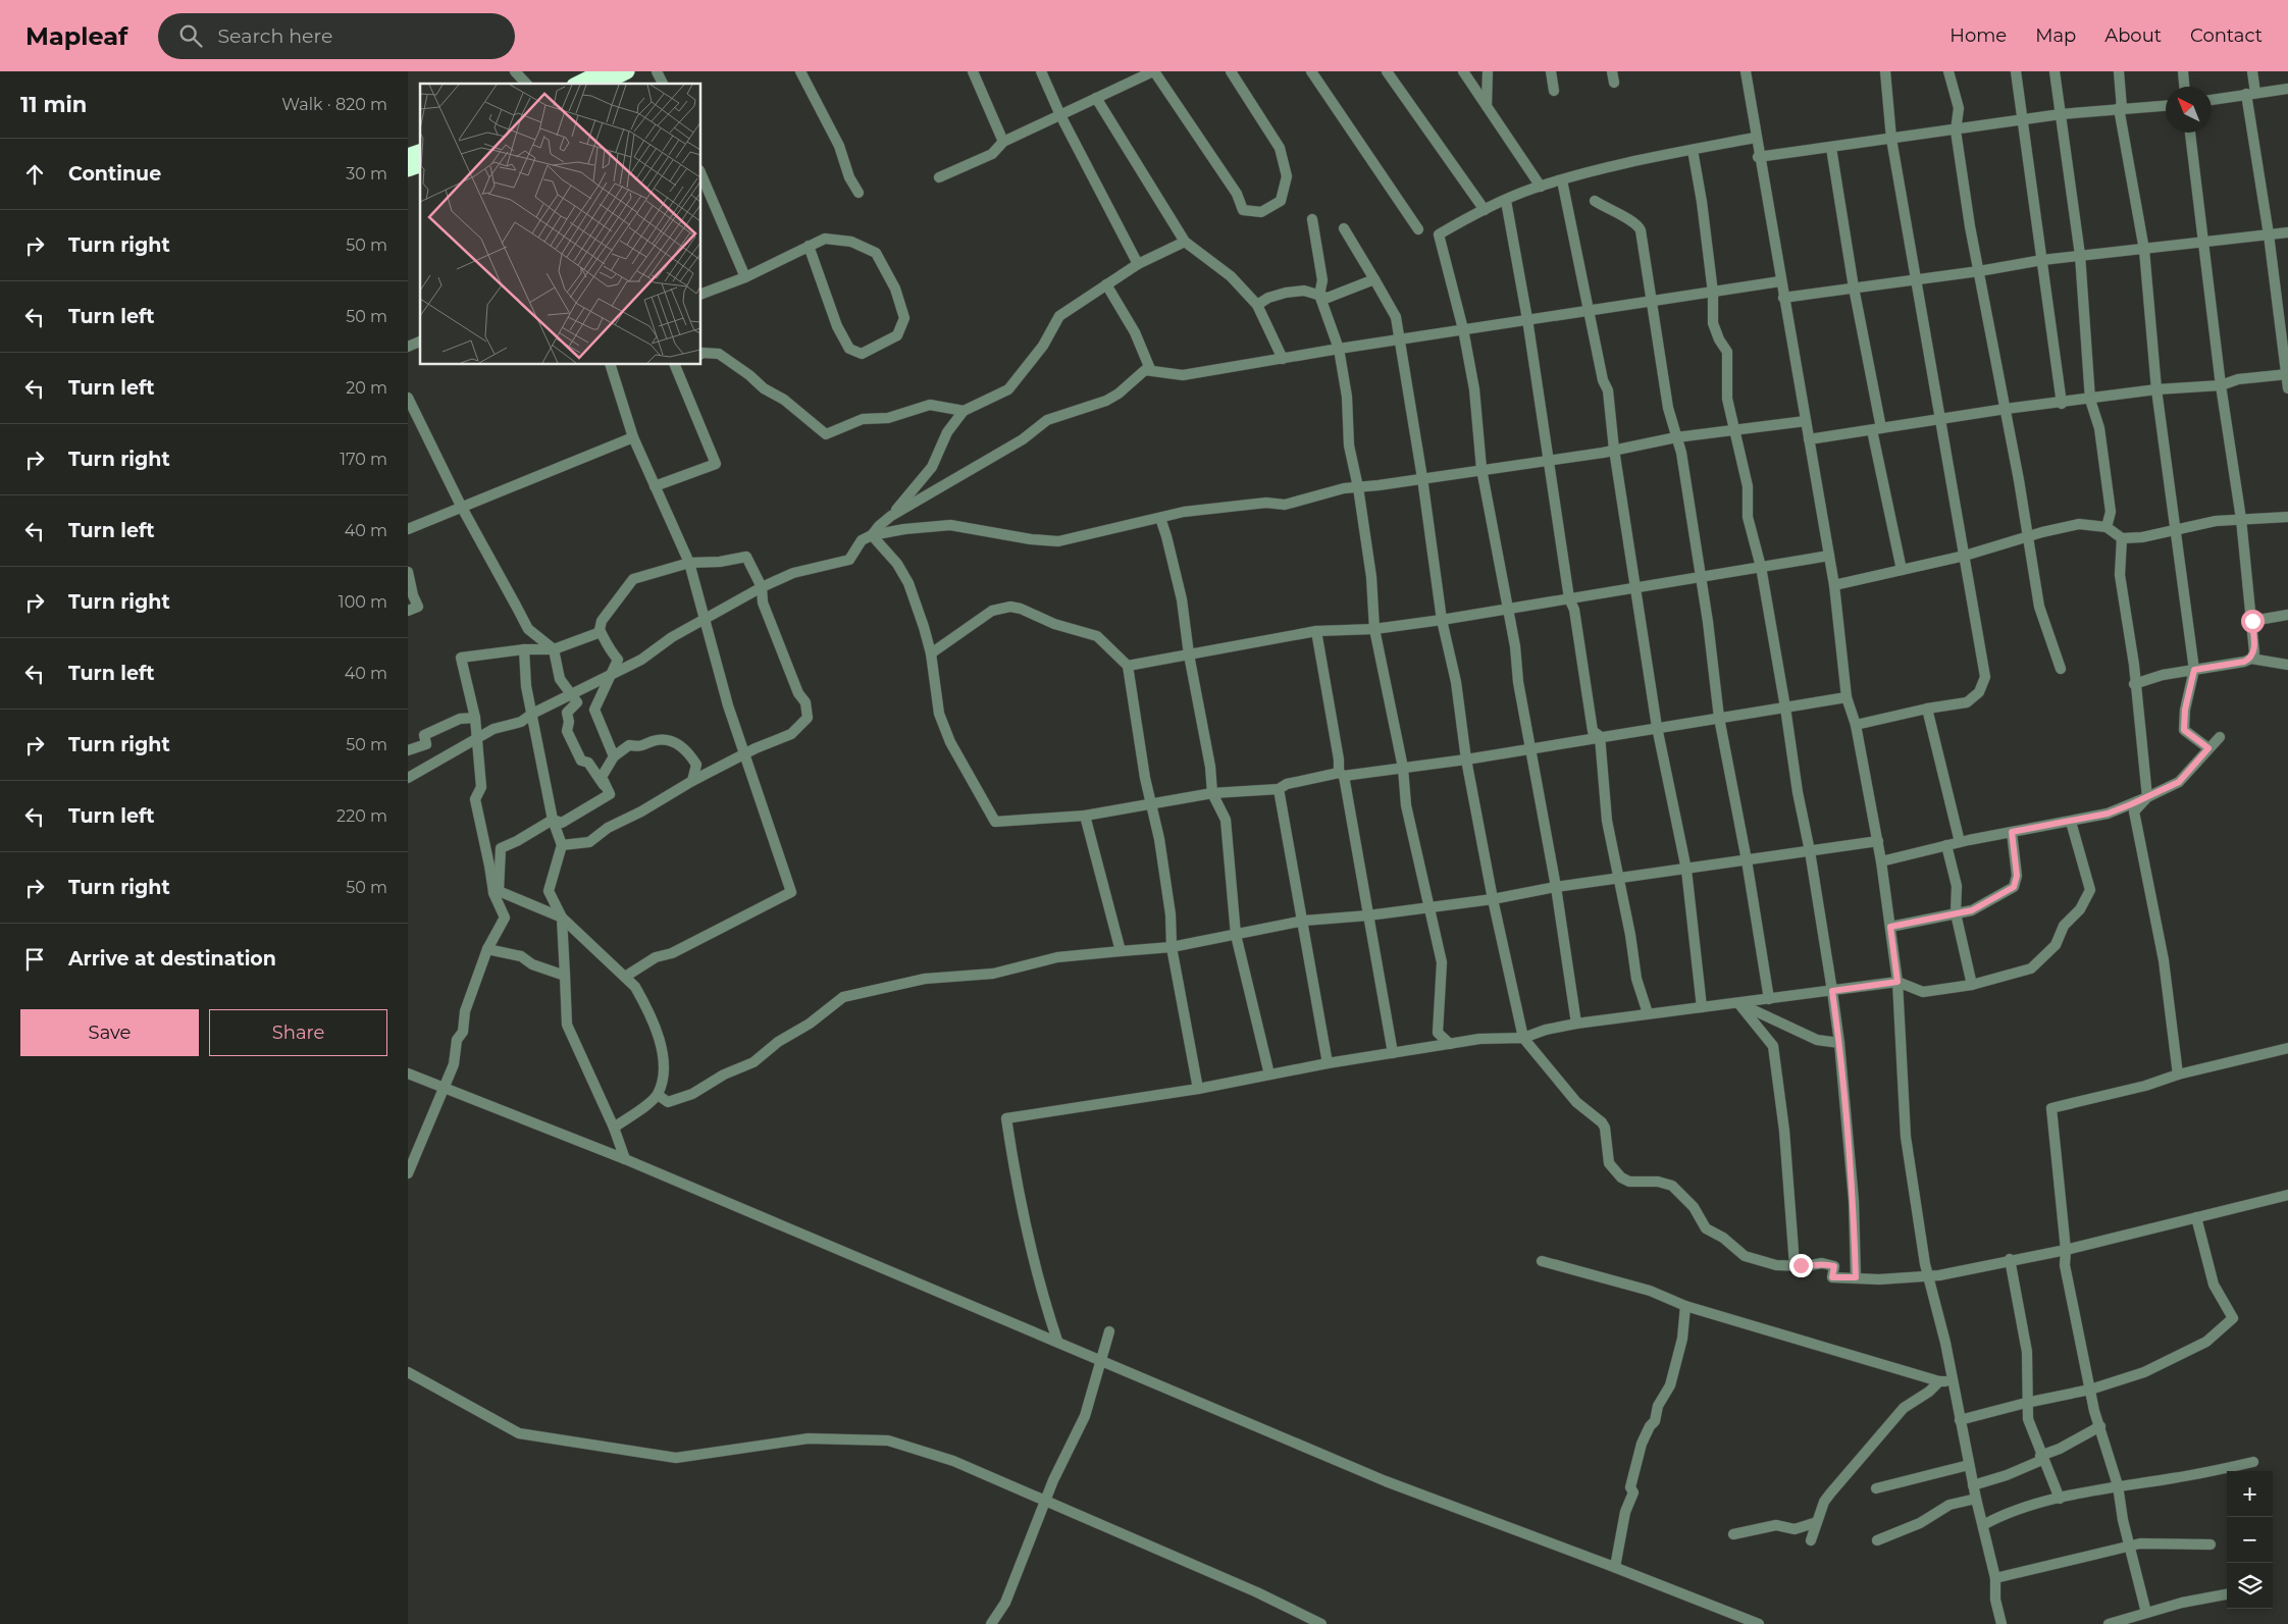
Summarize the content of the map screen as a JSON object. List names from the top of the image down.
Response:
{
  "north": "top left",
  "page": {
    "header": "Mapleaf",
    "search": "Search here",
    "nav": [
      "Home",
      "Map",
      "About",
      "Contact"
    ],
    "heading": ["11 min", "Walk · 820 m"],
    "list": [
      ["Continue", "30 m"],
      ["Turn right", "50 m"],
      ["Turn left", "50 m"],
      ["Turn left", "20 m"],
      ["Turn right", "170 m"],
      ["Turn left", "40 m"],
      ["Turn right", "100 m"],
      ["Turn left", "40 m"],
      ["Turn right", "50 m"],
      ["Turn left", "220 m"],
      ["Turn right", "50 m"],
      "Arrive at destination"
    ],
    "buttons": ["Save", "Share"],
    "map_buttons": ["+", "−"]
  }
}
